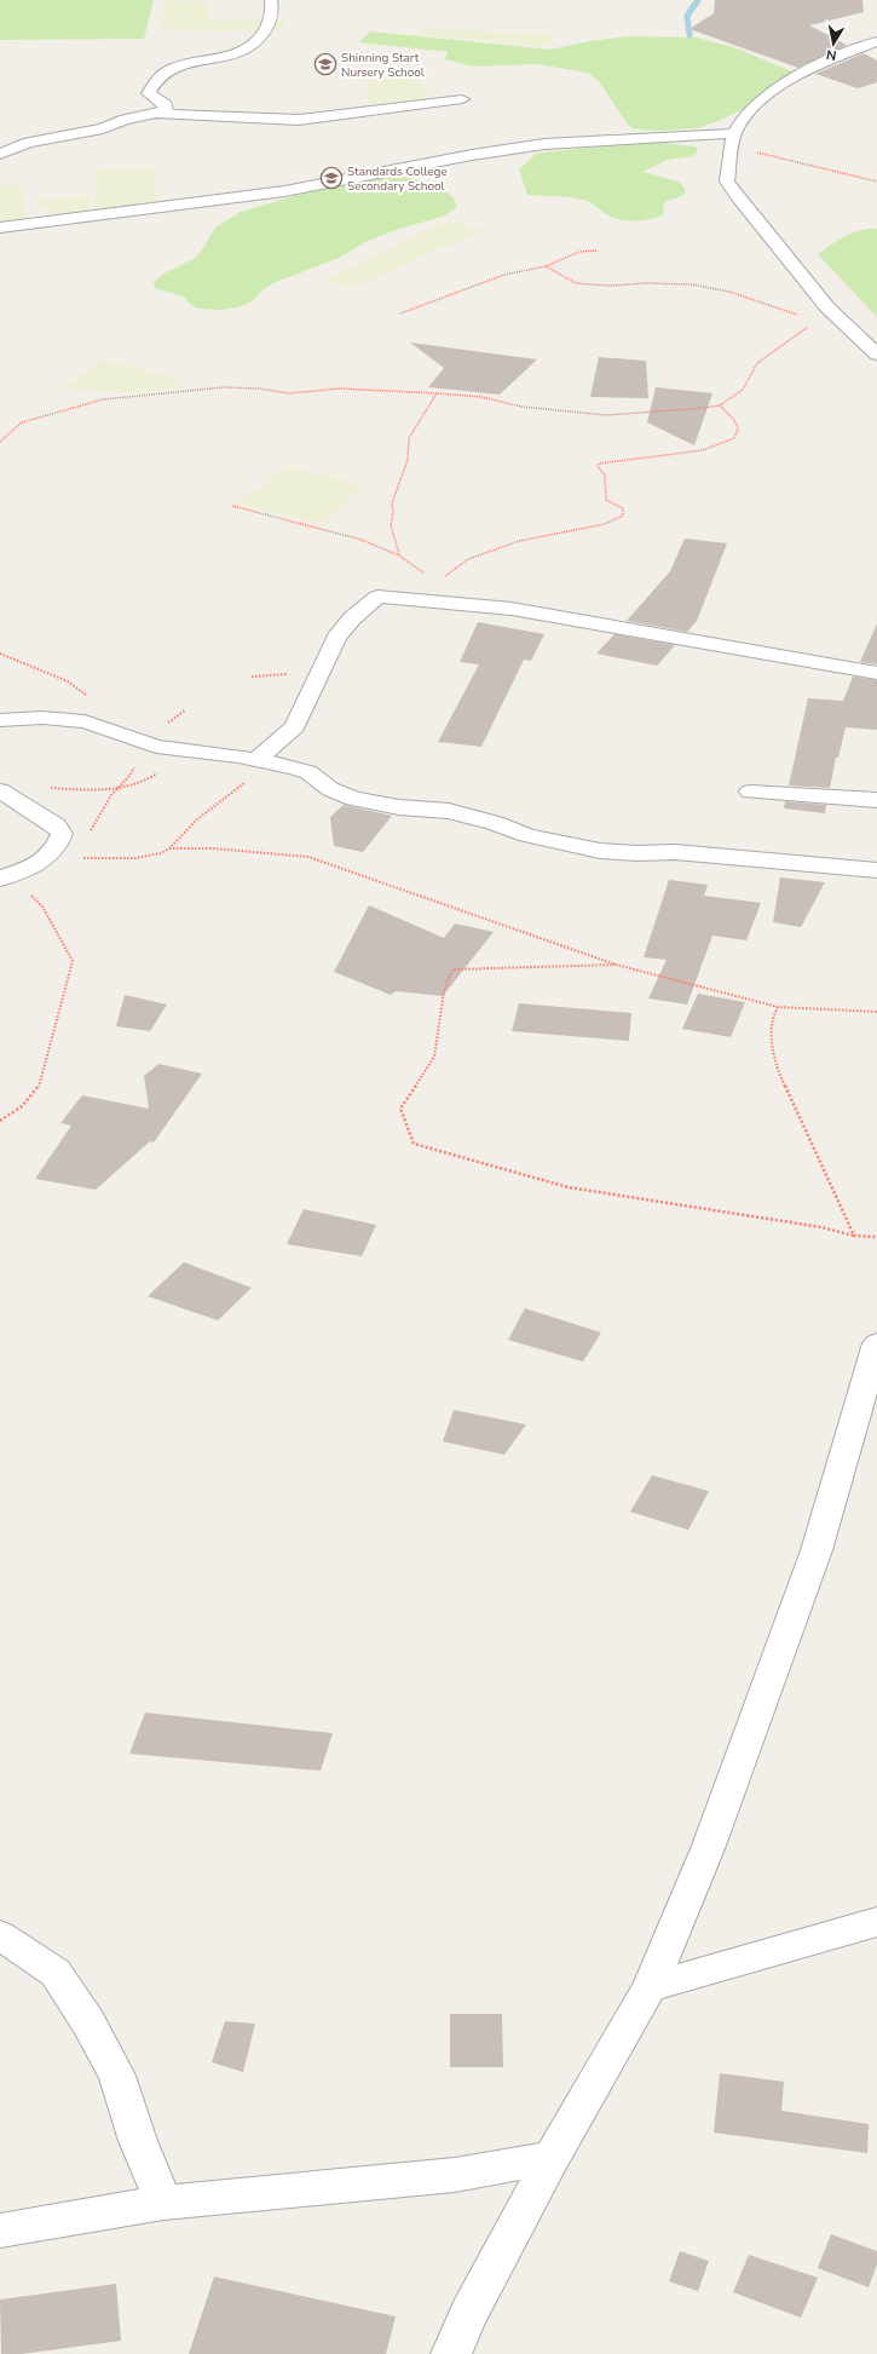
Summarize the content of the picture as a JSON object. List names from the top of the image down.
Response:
{
  "places": {
    "school or university": ["Shinning Start Nursery School", "Standards College Secondary School"]
  },
  "north": "bottom"
}
